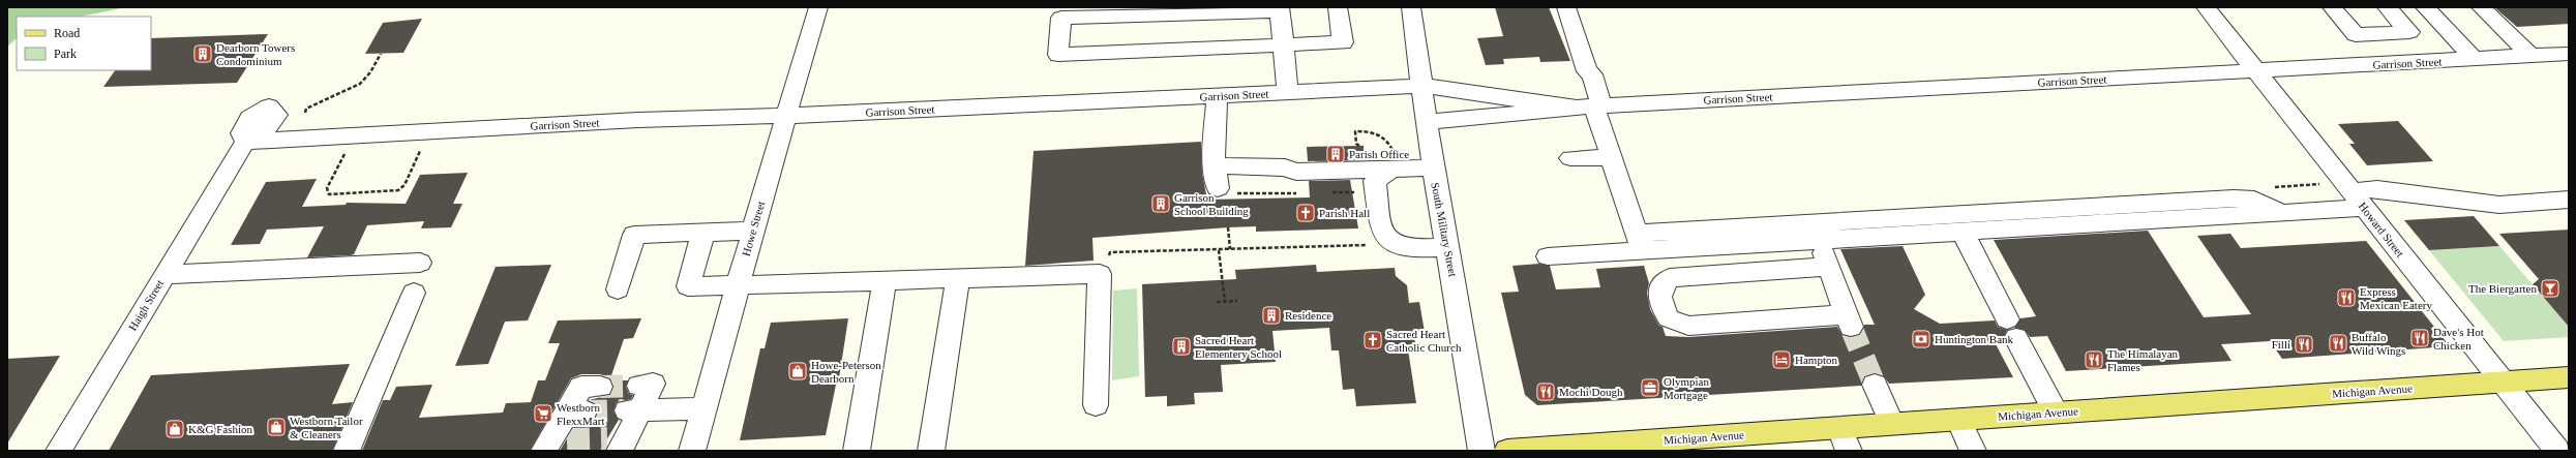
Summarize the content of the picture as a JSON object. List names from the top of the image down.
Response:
{
  "streets": {
    "main road": ["Michigan Avenue"],
    "street": [
      "Garrison Street",
      "Howe Street",
      "South Military Street",
      "Howard Street",
      "Haigh Street"
    ]
  },
  "crossings": [
    ["Garrison Street", "Howe Street"],
    ["Garrison Street", "South Military Street"],
    ["Garrison Street", "Howard Street"],
    ["Garrison Street", "Haigh Street"],
    ["Howard Street", "Michigan Avenue"]
  ],
  "places": {
    "building": [
      "Dearborn Towers Condominium",
      "Parish Office",
      "Garrison School Building",
      "Residence",
      "Sacred Heart Elementery School"
    ],
    "church": ["Parish Hall", "Sacred Heart Catholic Church"],
    "bar": ["The Biergarten"],
    "restaurant": [
      "Express Mexican Eatery",
      "Dave's Hot Chicken",
      "Buffalo Wild Wings",
      "Filli",
      "The Himalayan Flames",
      "Mochi Dough"
    ],
    "bank": ["Huntington Bank"],
    "hotel": ["Hampton"],
    "shop": ["Howe-Peterson Dearborn", "Westborn Tailor & Cleaners", "K&G Fashion"],
    "office": ["Olympian Mortgage"],
    "supermarket": ["Westborn FlexxMart"]
  },
  "legend": ["Road", "Park"]
}
